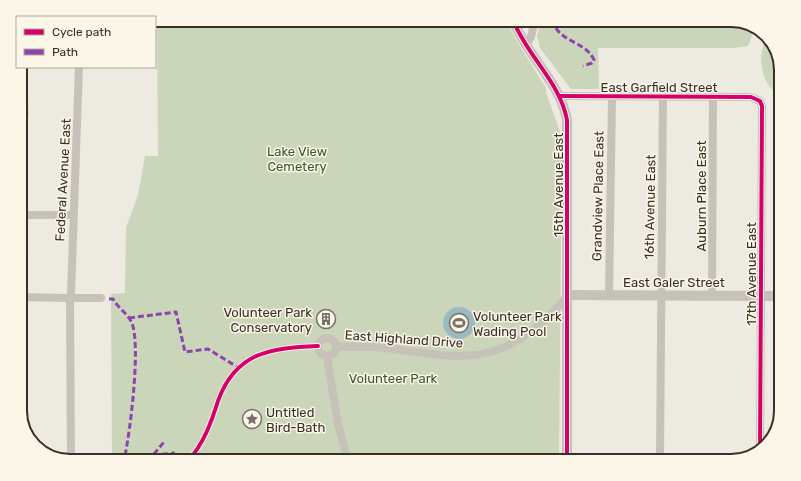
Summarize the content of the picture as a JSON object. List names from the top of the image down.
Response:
{
  "streets": {
    "street": [
      "East Garfield Street",
      "Federal Avenue East",
      "15th Avenue East",
      "Grandview Place East",
      "Auburn Place East",
      "16th Avenue East",
      "17th Avenue East",
      "East Galer Street",
      "East Highland Drive"
    ]
  },
  "crossings": [
    ["East Garfield Street", "15th Avenue East"],
    ["East Garfield Street", "Grandview Place East"],
    ["East Garfield Street", "Auburn Place East"],
    ["East Garfield Street", "16th Avenue East"],
    ["East Garfield Street", "17th Avenue East"],
    ["15th Avenue East", "East Galer Street"],
    ["15th Avenue East", "East Highland Drive"],
    ["Grandview Place East", "East Galer Street"],
    ["Auburn Place East", "East Galer Street"],
    ["16th Avenue East", "East Galer Street"],
    ["17th Avenue East", "East Galer Street"],
    ["East Galer Street", "East Highland Drive"]
  ],
  "parks": ["Lake View Cemetery", "Volunteer Park"],
  "places": {
    "building": ["Volunteer Park Conservatory"],
    "sports": ["Volunteer Park Wading Pool"],
    "place": ["Untitled Bird-Bath"]
  },
  "legend": ["Cycle path", "Path"]
}
